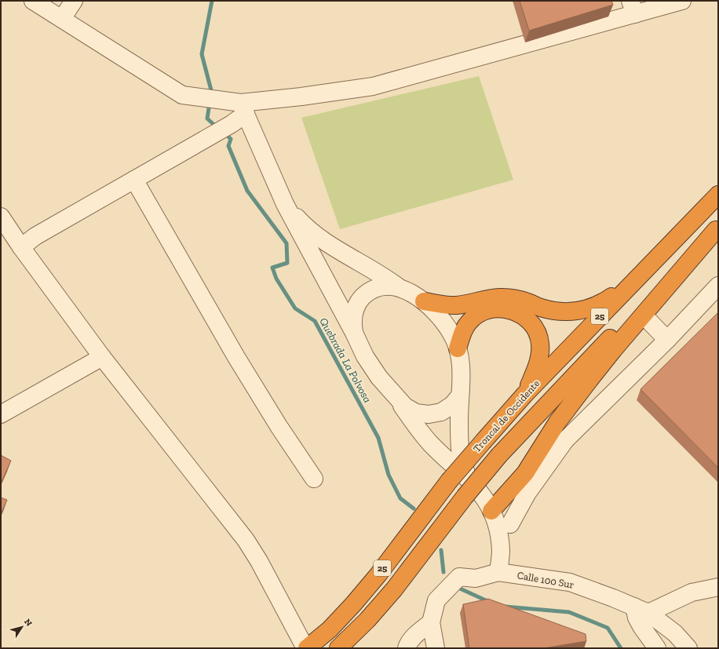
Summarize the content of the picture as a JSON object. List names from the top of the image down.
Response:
{
  "streets": {
    "highway": ["25", "Troncal de Occidente"],
    "street": ["Calle 100 Sur"]
  },
  "water": ["Quebrada La Polvosa"],
  "north": "top right"
}
